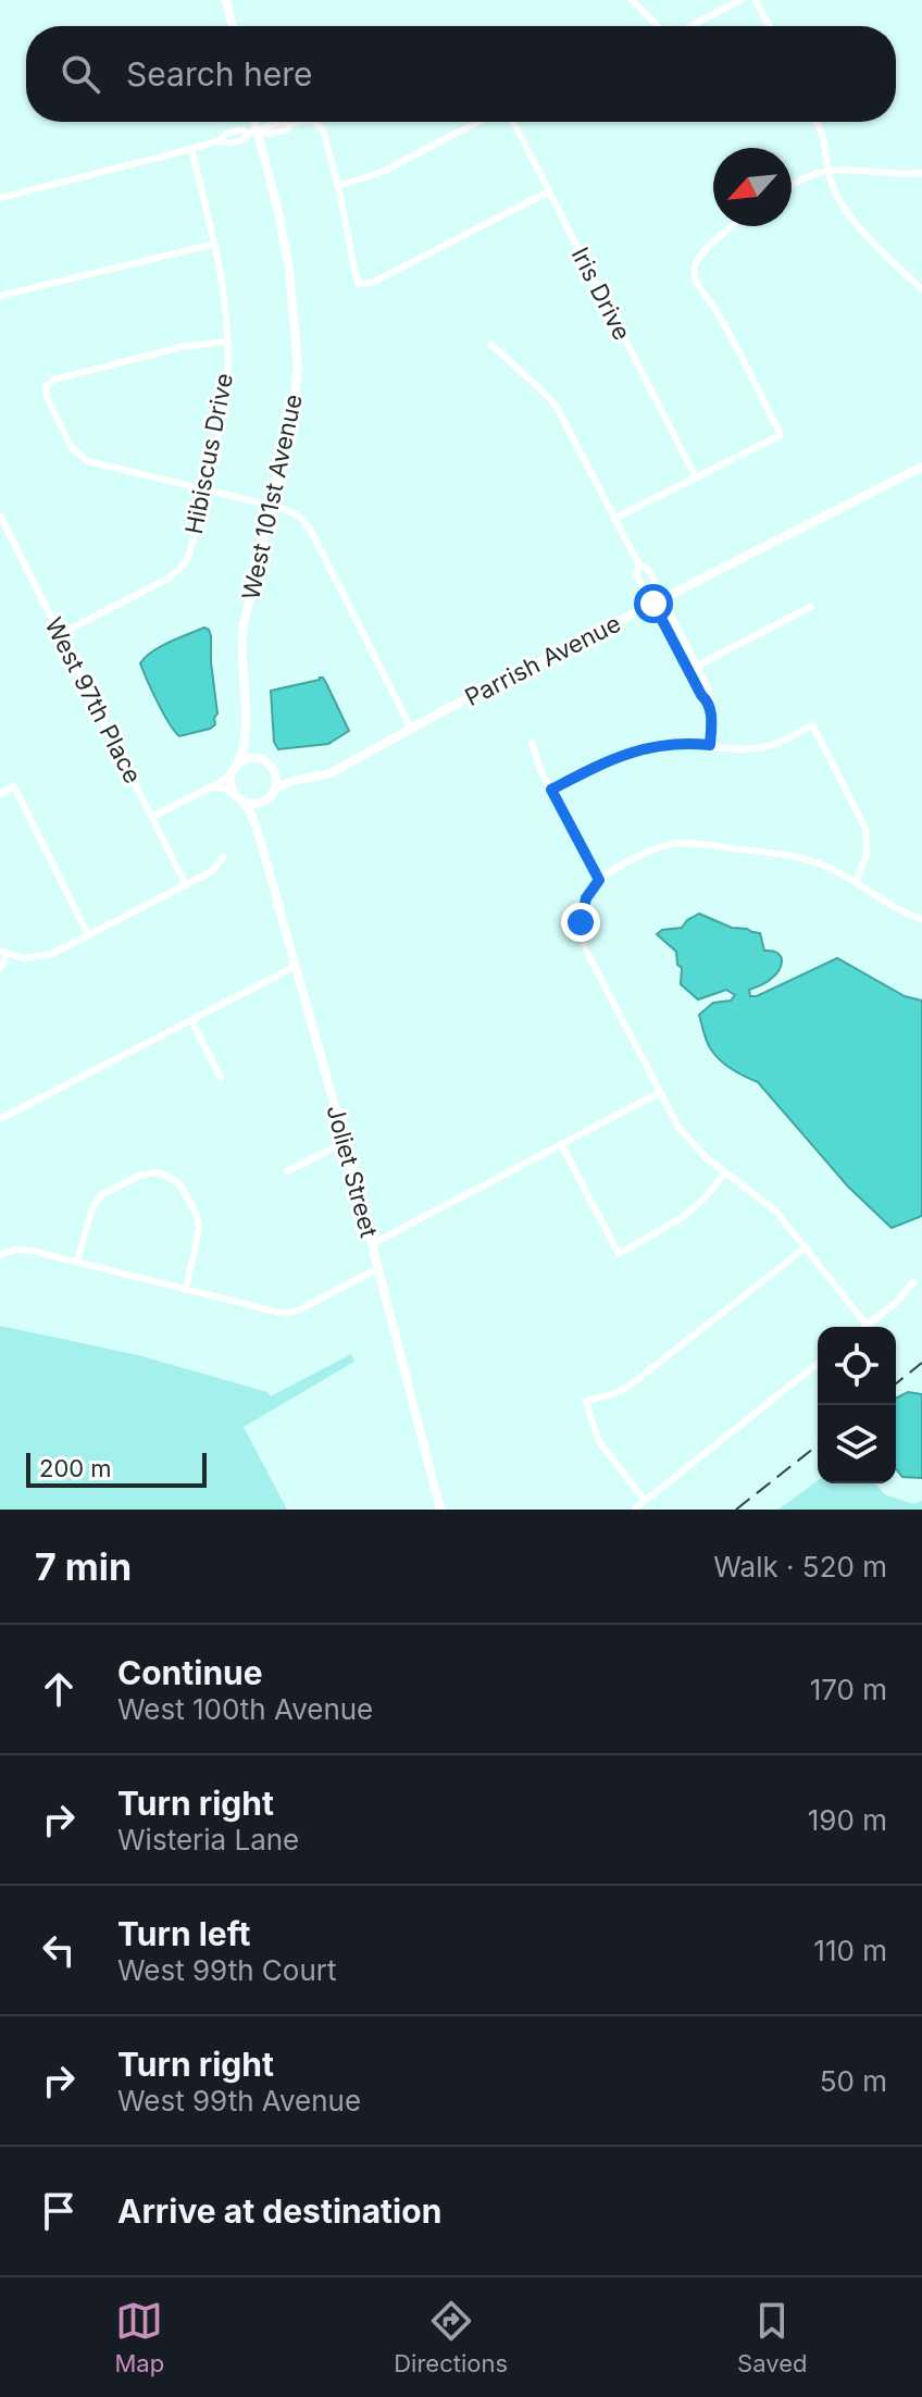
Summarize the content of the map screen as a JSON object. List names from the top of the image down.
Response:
{
  "streets": {
    "street": [
      "Iris Drive",
      "Hibiscus Drive",
      "West 101st Avenue",
      "Parrish Avenue",
      "West 97th Place",
      "Joliet Street"
    ]
  },
  "crossings": [
    ["Hibiscus Drive", "West 97th Place"],
    ["West 101st Avenue", "Parrish Avenue"],
    ["West 101st Avenue", "Joliet Street"],
    ["Parrish Avenue", "Joliet Street"]
  ],
  "scale_bar": "200 m",
  "north": "bottom left",
  "page": {
    "search": "Search here",
    "scale": "200 m",
    "heading": ["7 min", "Walk · 520 m"],
    "list": [
      ["Continue", "West 100th Avenue", "170 m"],
      ["Turn right", "Wisteria Lane", "190 m"],
      ["Turn left", "West 99th Court", "110 m"],
      ["Turn right", "West 99th Avenue", "50 m"],
      "Arrive at destination"
    ],
    "nav": ["Map", "Directions", "Saved"]
  }
}
